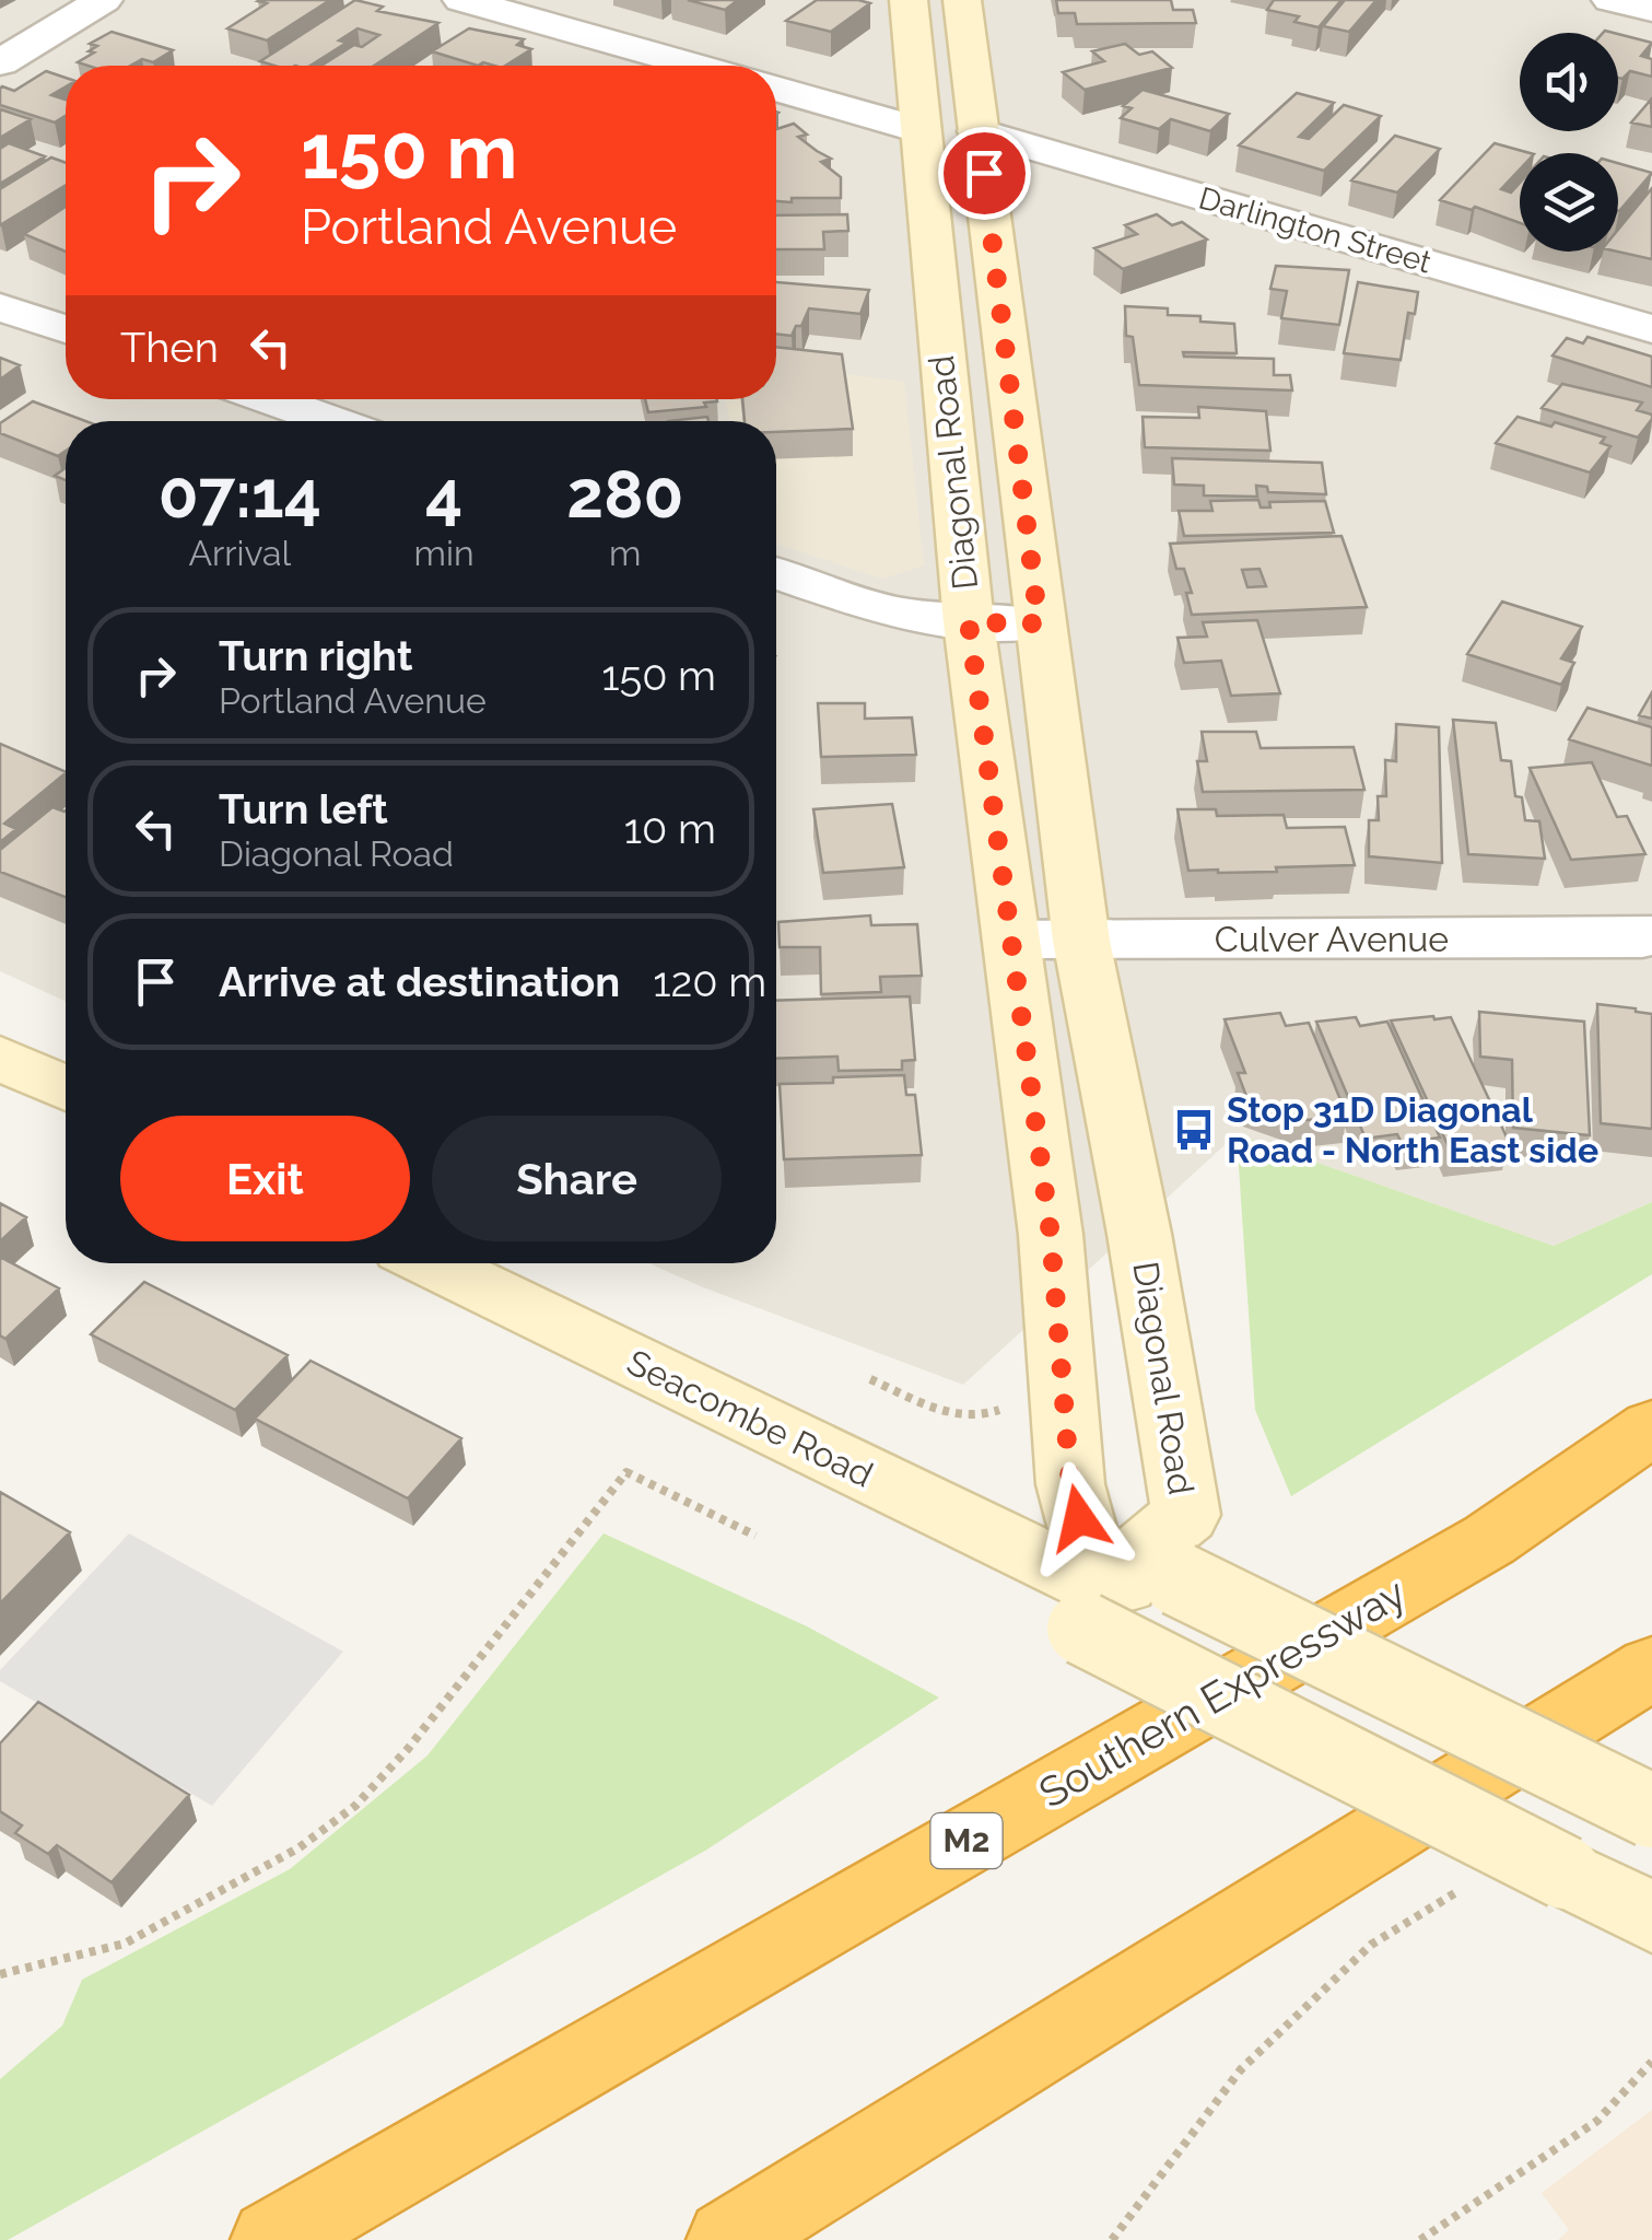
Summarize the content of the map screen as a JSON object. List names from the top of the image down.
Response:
{
  "streets": {
    "highway": ["Southern Expressway", "M2"],
    "main road": ["Diagonal Road", "Seacombe Road"],
    "street": ["Darlington Street", "Culver Avenue"]
  },
  "crossings": [
    ["Darlington Street", "Diagonal Road"],
    ["Diagonal Road", "Culver Avenue"],
    ["Diagonal Road", "Seacombe Road"]
  ],
  "places": {
    "bus stop": ["Stop 31D Diagonal Road - North East side"]
  },
  "page": {
    "turn": ["150 m", "Portland Avenue"],
    "then": "Then",
    "eta": [
      "07:14",
      "Arrival",
      "4",
      "min",
      "280",
      "m"
    ],
    "list": [
      {
        "name": "Turn right",
        "note": "Portland Avenue",
        "value": "150 m"
      },
      {
        "name": "Turn left",
        "note": "Diagonal Road",
        "value": "10 m"
      },
      {
        "name": "Arrive at destination",
        "value": "120 m"
      }
    ],
    "buttons": ["Exit", "Share"]
  }
}
